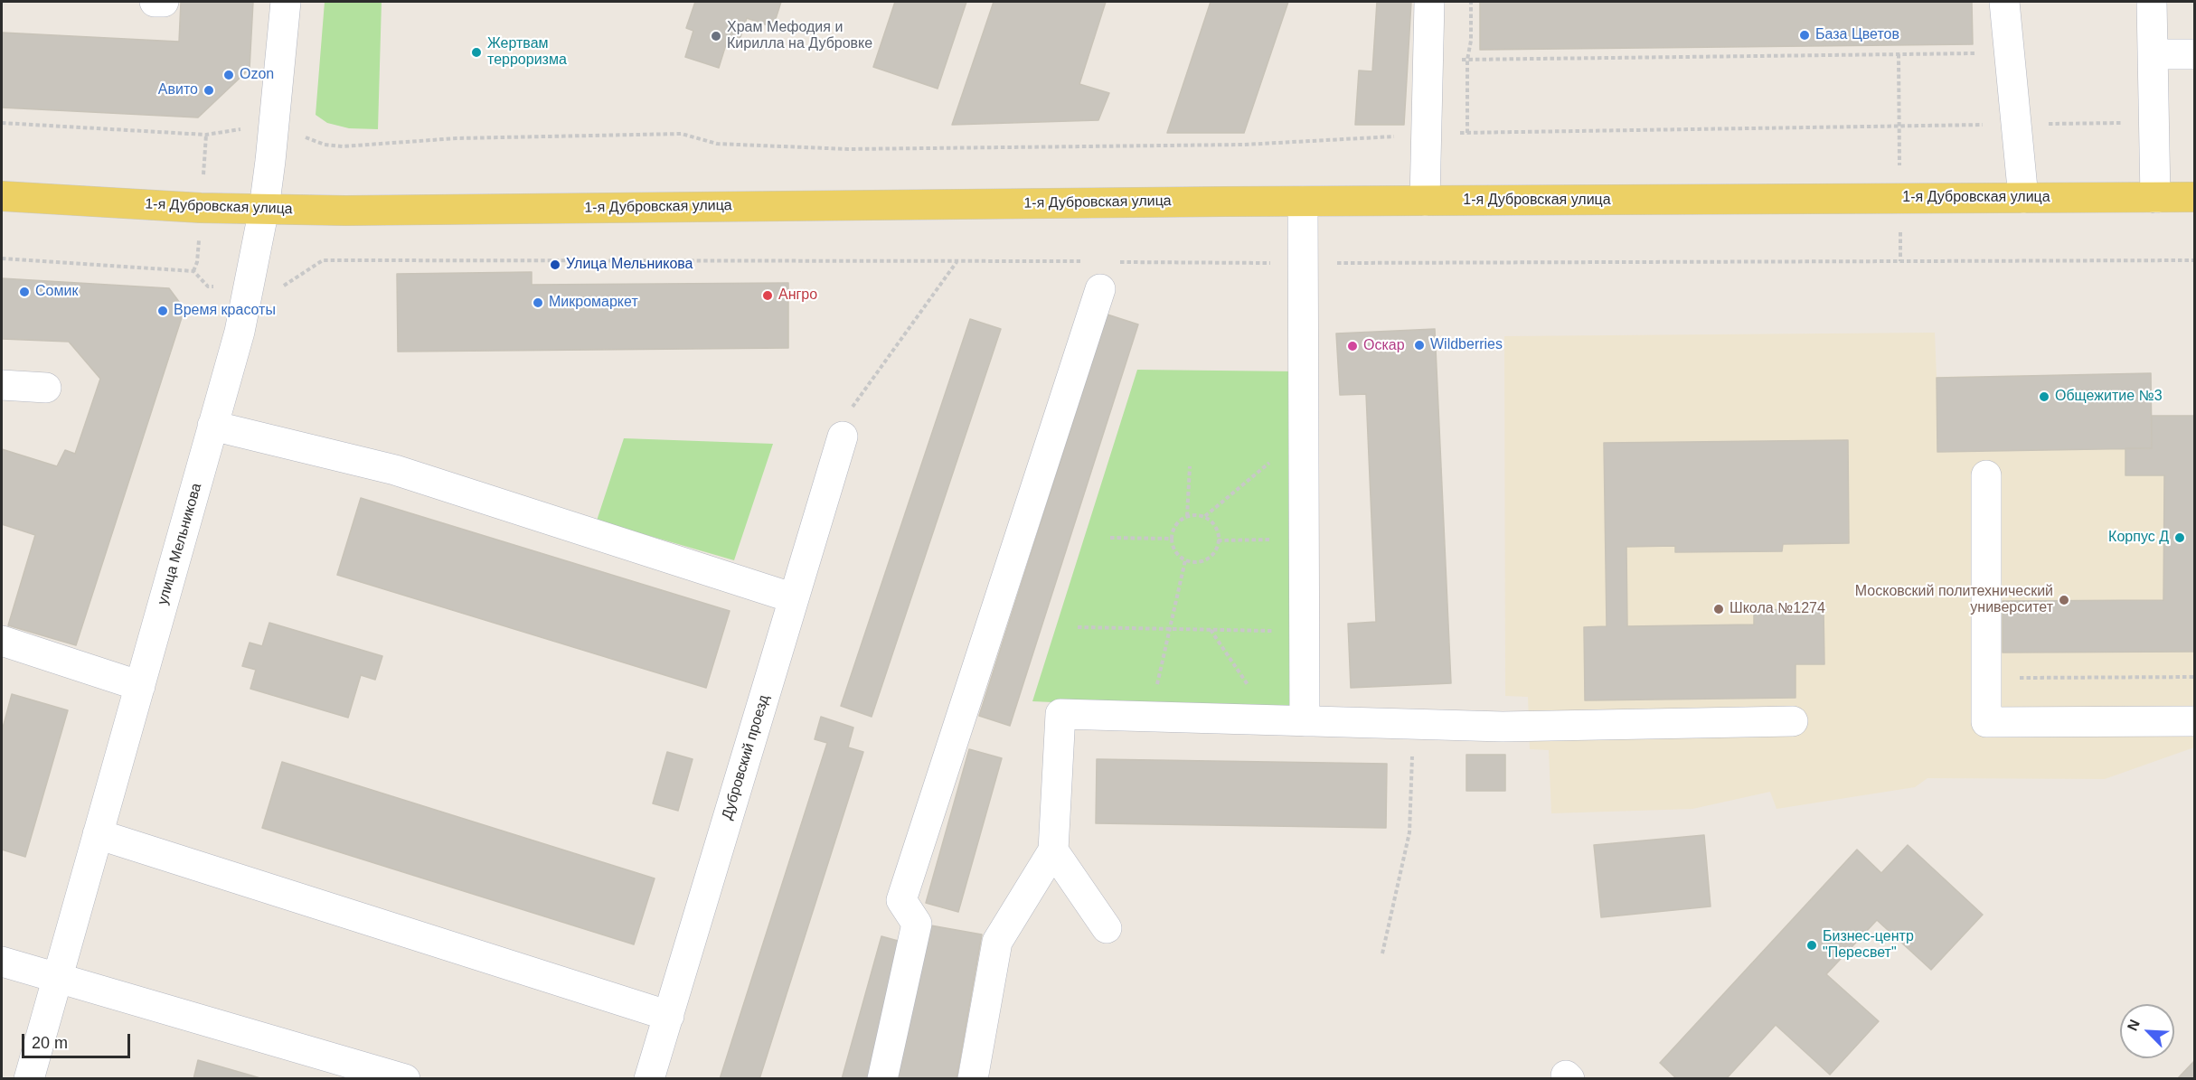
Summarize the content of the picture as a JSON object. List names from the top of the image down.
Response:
{
  "streets": {
    "main road": ["1-я Дубровская улица"],
    "street": ["улица Мельникова", "Дубровский проезд"]
  },
  "crossings": [
    ["1-я Дубровская улица", "улица Мельникова"]
  ],
  "places": [
    "База Цветов",
    "Храм Мефодия и Кирилла на Дубровке",
    "Жертвам терроризма",
    "Ozon",
    "Авито",
    "Улица Мельникова",
    "Сомик",
    "Ангро",
    "Микромаркет",
    "Время красоты",
    "Wildberries",
    "Оскар",
    "Общежитие №3",
    "Корпус Д",
    "Московский политехнический университет",
    "Школа №1274",
    "Бизнес-центр \"Пересвет\""
  ],
  "scale_bar": "20 m",
  "north": "top left"
}
